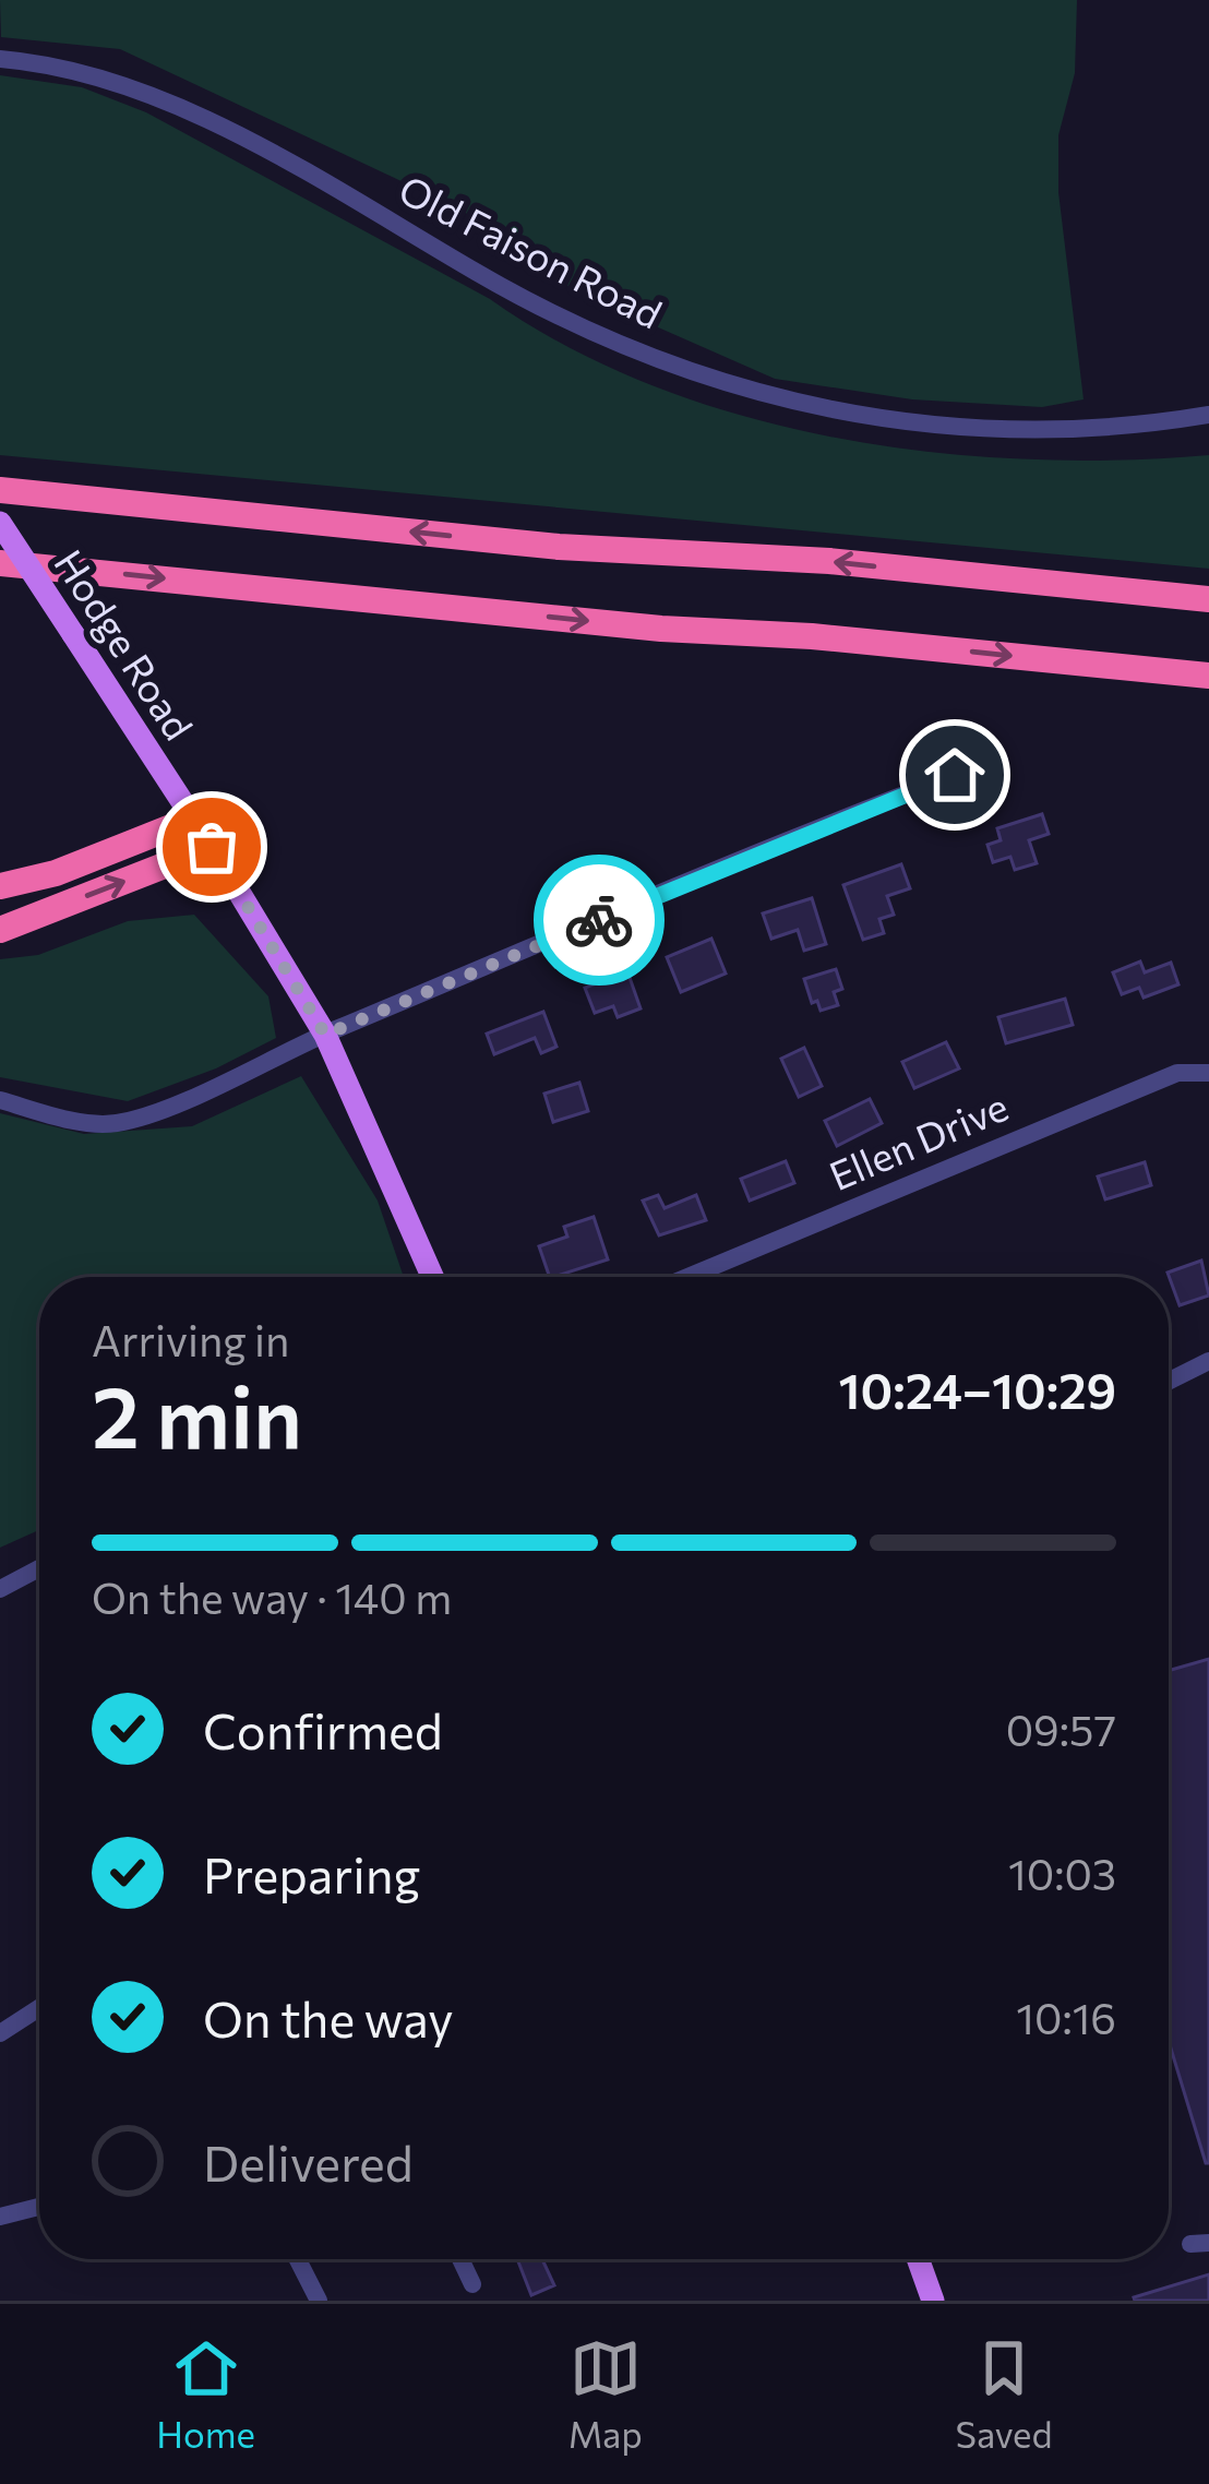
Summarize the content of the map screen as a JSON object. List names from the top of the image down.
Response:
{
  "streets": {
    "main road": ["Hodge Road"],
    "street": ["Old Faison Road", "Ellen Drive"]
  },
  "page": {
    "heading": ["2 min", "Arriving in", "10:24–10:29"],
    "bar": "On the way · 140 m",
    "list": [
      ["Confirmed", "09:57"],
      ["Preparing", "10:03"],
      ["On the way", "10:16"],
      "Delivered"
    ],
    "tabs": ["Home", "Map", "Saved"]
  }
}
